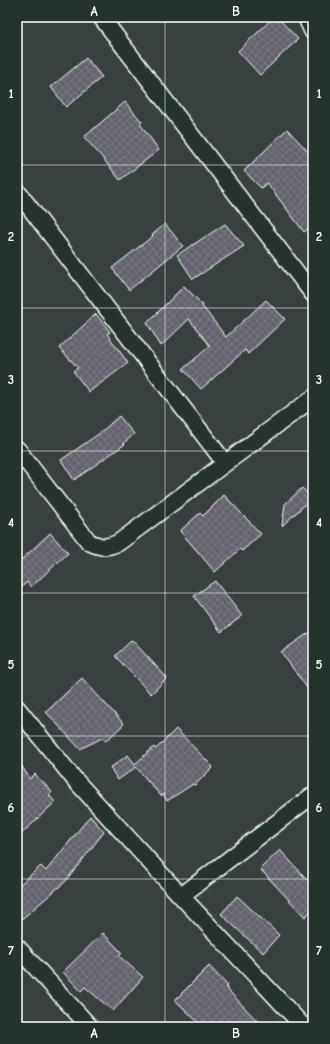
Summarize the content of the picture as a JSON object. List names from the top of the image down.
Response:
{
  "grid": {
    "columns": ["A", "B"],
    "rows": [
      "1",
      "2",
      "3",
      "4",
      "5",
      "6",
      "7"
    ]
  }
}
